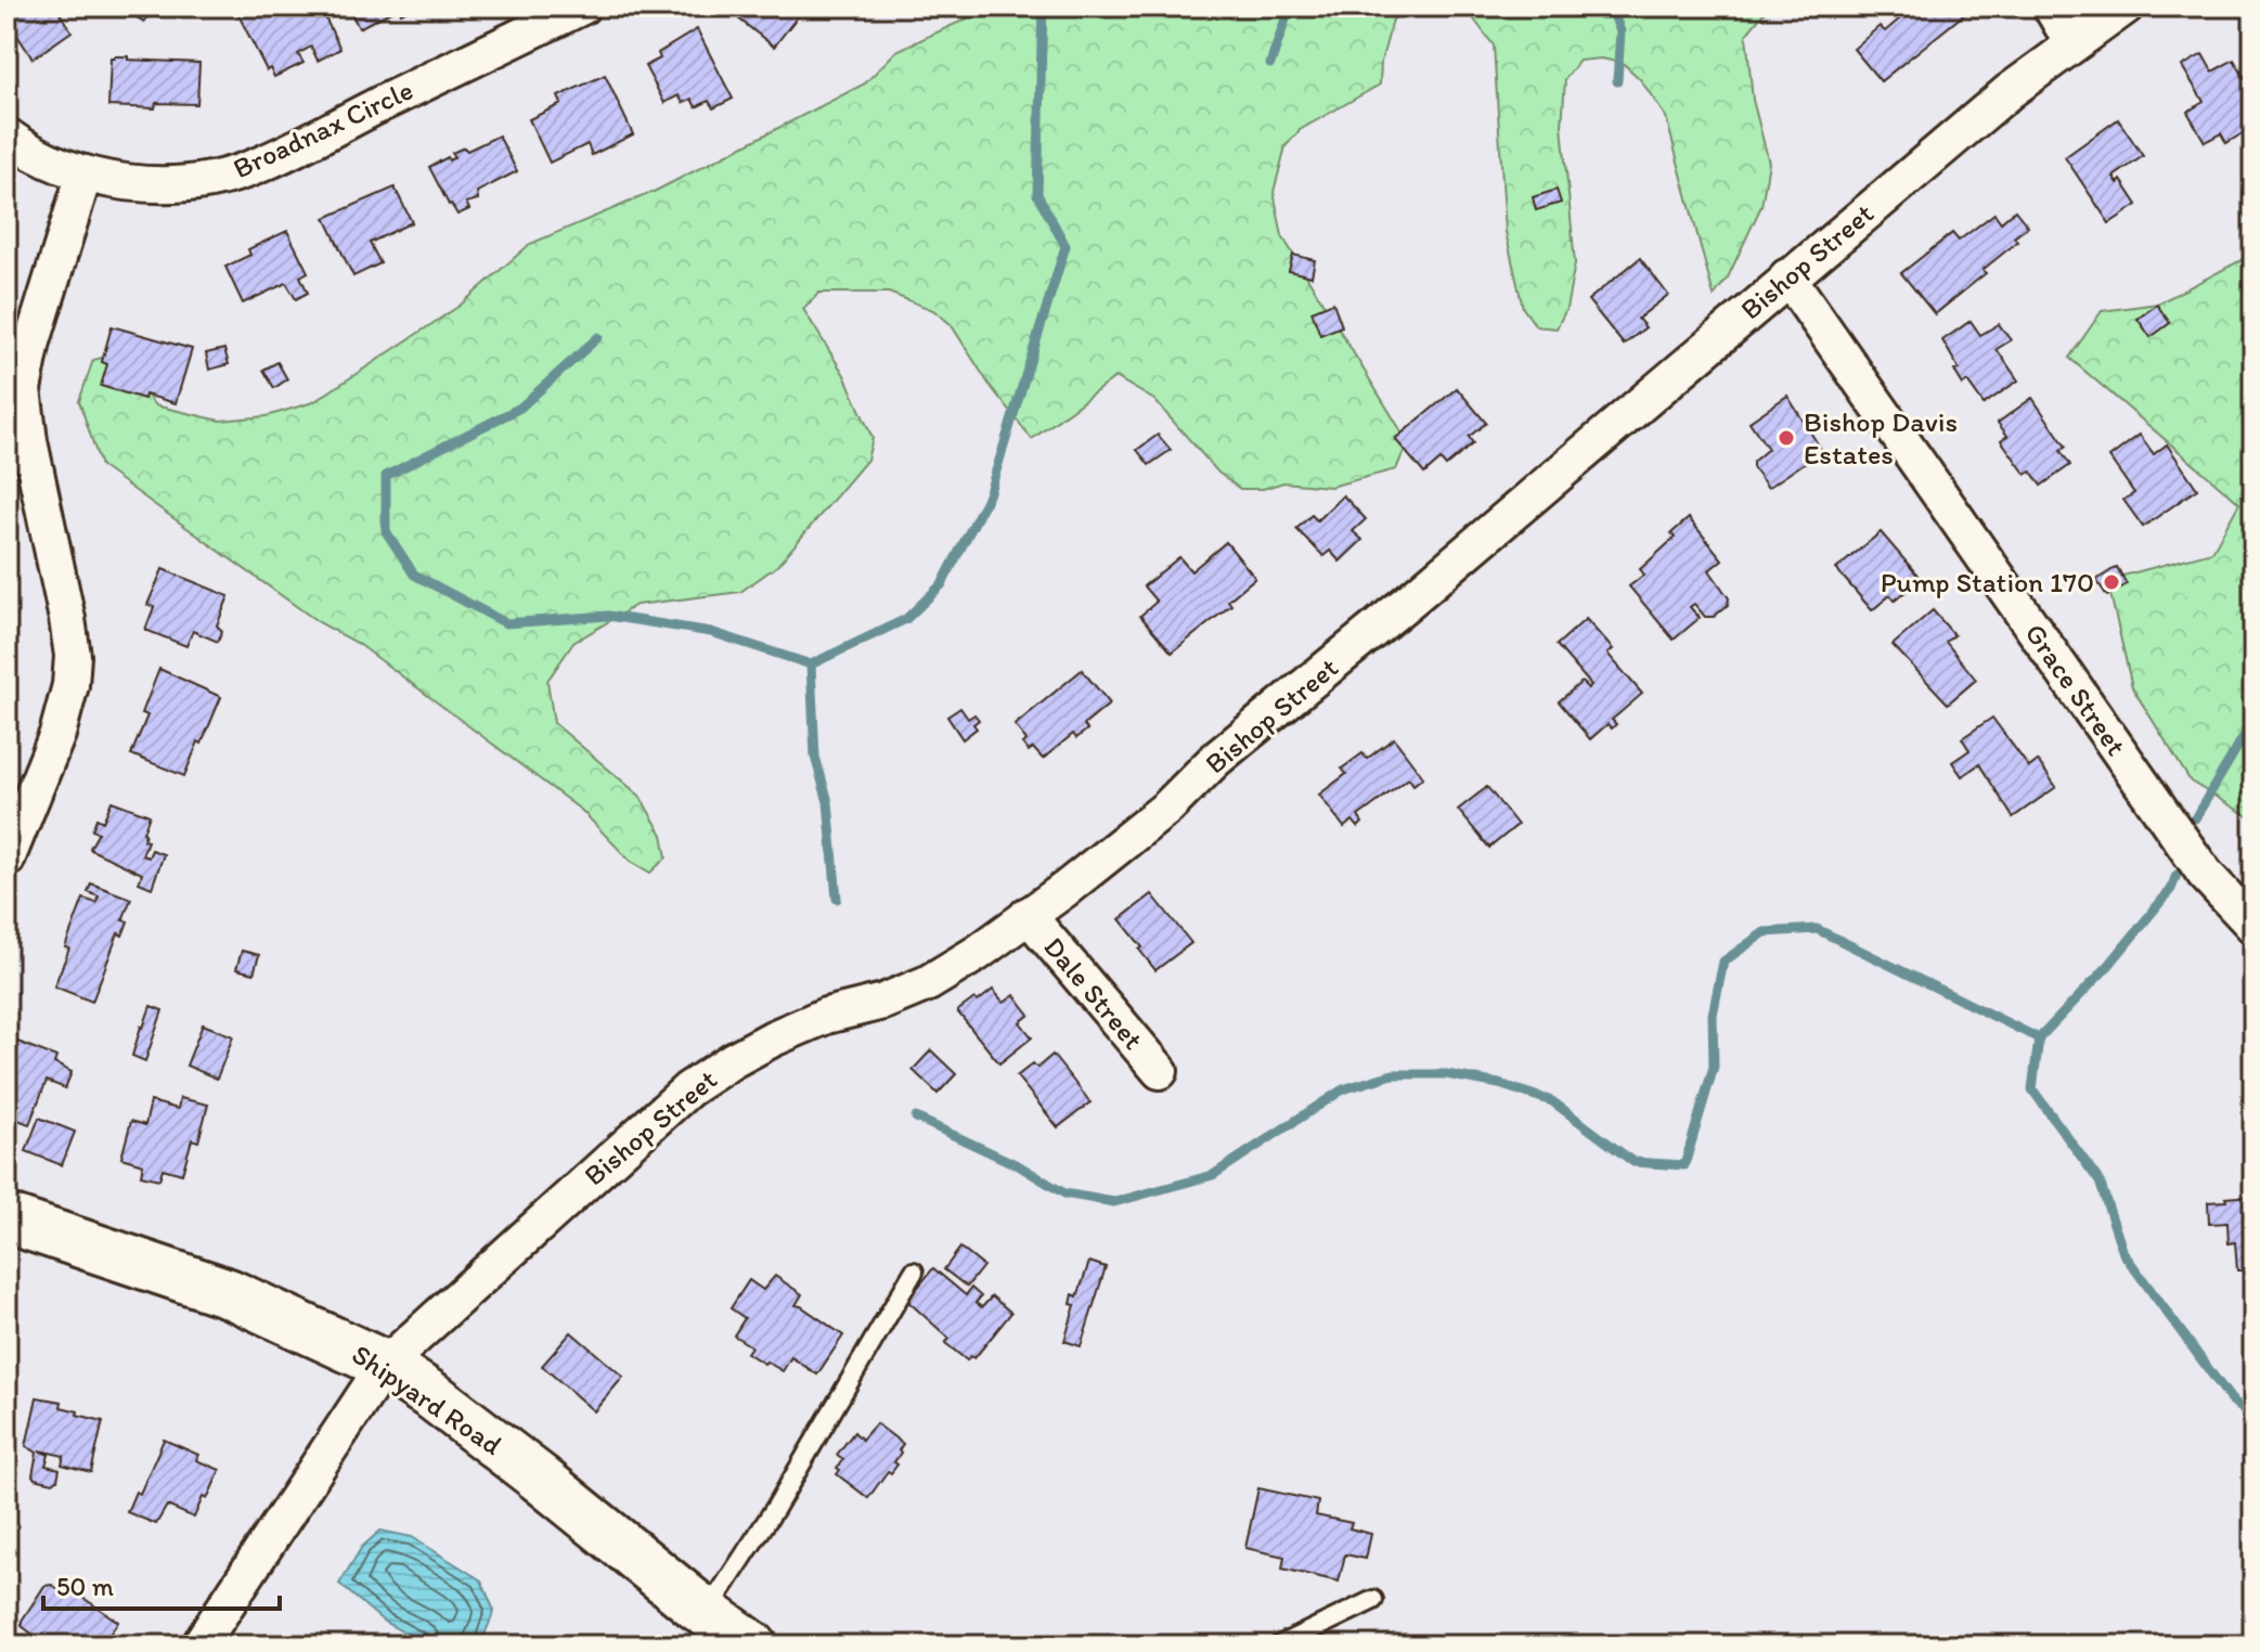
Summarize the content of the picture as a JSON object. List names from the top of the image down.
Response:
{
  "streets": {
    "street": [
      "Broadnax Circle",
      "Bishop Street",
      "Grace Street",
      "Dale Street",
      "Shipyard Road"
    ]
  },
  "crossings": [
    ["Bishop Street", "Grace Street"],
    ["Bishop Street", "Dale Street"],
    ["Bishop Street", "Shipyard Road"]
  ],
  "places": ["Bishop Davis Estates", "Pump Station 170"],
  "scale_bar": "50 m"
}
